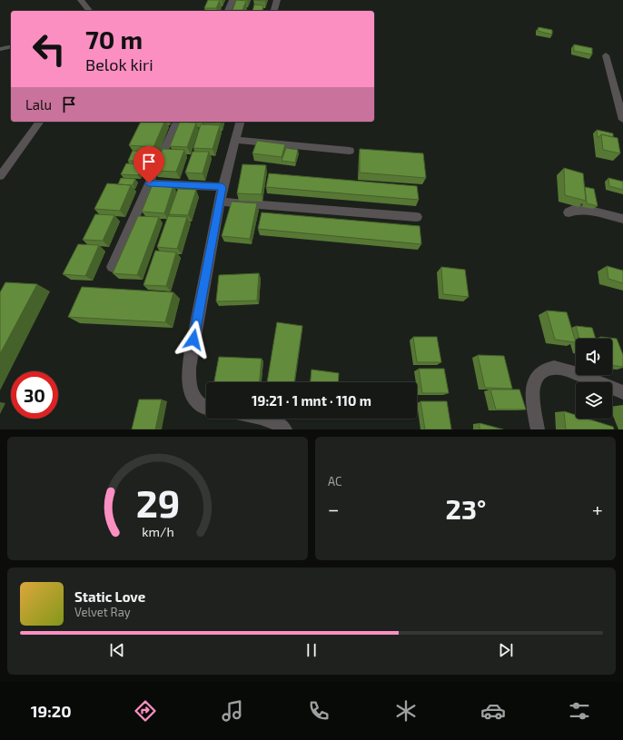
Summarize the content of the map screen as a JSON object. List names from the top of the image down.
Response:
{
  "page": {
    "turn": ["70 m", "Belok kiri"],
    "then": "Lalu",
    "limit": "30",
    "trip": "19:21 · 1 mnt · 110 m",
    "tile": "AC",
    "heat": ["−", "23°", "+"],
    "song": ["Static Love", "Velvet Ray"],
    "tabs": "19:20",
    "gauge": ["29", "km/h"]
  }
}
